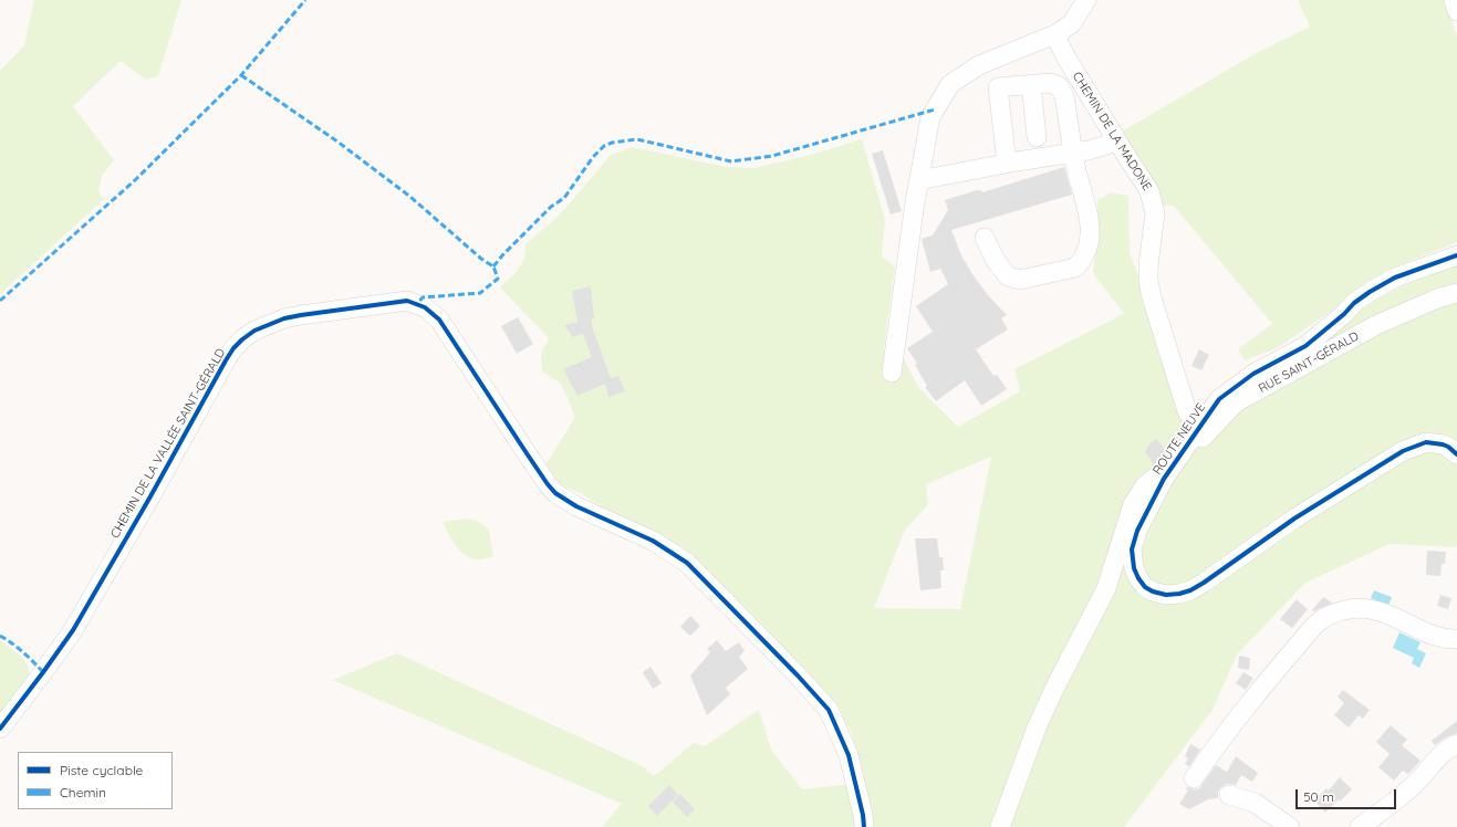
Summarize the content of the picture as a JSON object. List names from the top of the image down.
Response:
{
  "streets": {
    "street": [
      "CHEMIN DE LA MADONE",
      "RUE SAINT-GÉRALD",
      "ROUTE NEUVE",
      "CHEMIN DE LA VALLÉE SAINT-GÉRALD"
    ]
  },
  "crossings": [
    ["CHEMIN DE LA MADONE", "ROUTE NEUVE"],
    ["RUE SAINT-GÉRALD", "ROUTE NEUVE"]
  ],
  "legend": ["Piste cyclable", "Chemin"],
  "scale_bar": "50 m"
}
